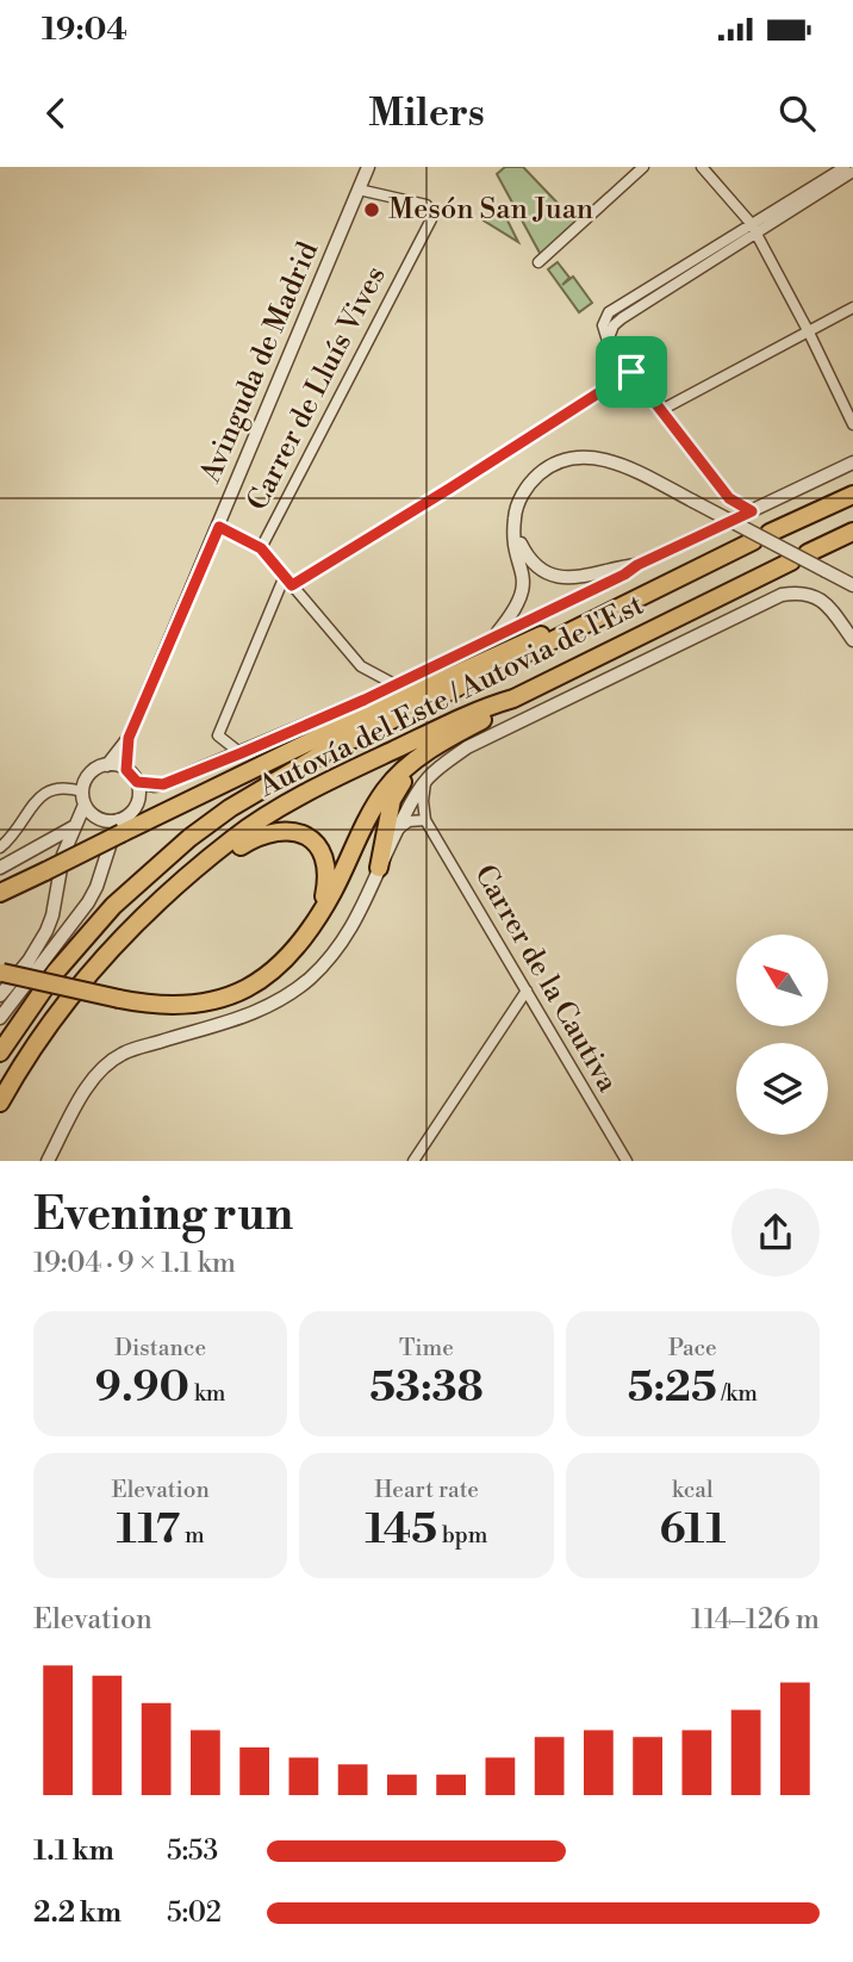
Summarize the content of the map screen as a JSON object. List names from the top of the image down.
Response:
{
  "streets": {
    "highway": ["Autovía del Este / Autovia de l'Est"],
    "street": ["Avinguda de Madrid", "Carrer de Lluís Vives", "Carrer de la Cautiva"]
  },
  "crossings": [
    ["Avinguda de Madrid", "Carrer de Lluís Vives"]
  ],
  "places": ["Mesón San Juan"],
  "north": "top left",
  "page": {
    "status": "19:04",
    "header": "Milers",
    "heading": ["Evening run", "19:04 · 9 × 1.1 km"],
    "stats": [
      ["Distance", "9.90 km"],
      ["Time", "53:38"],
      ["Pace", "5:25 /km"],
      ["Elevation", "117 m"],
      ["Heart rate", "145 bpm"],
      ["kcal", "611"]
    ],
    "chart": ["Elevation", "114–126 m"],
    "list": [
      {
        "name": "1.1 km",
        "note": "5:53"
      },
      {
        "name": "2.2 km",
        "note": "5:02"
      }
    ]
  }
}
